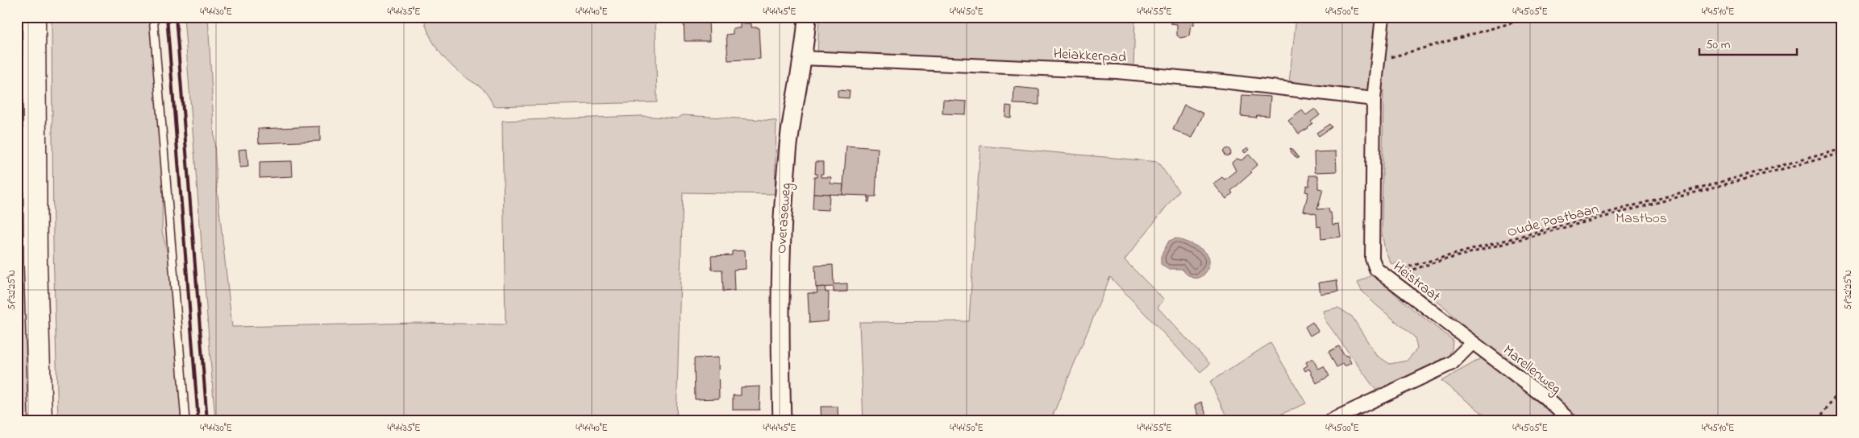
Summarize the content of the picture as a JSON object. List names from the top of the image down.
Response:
{
  "streets": {
    "street": [
      "Heiakkerpad",
      "Overaseweg",
      "Heistraat",
      "Marellenweg"
    ],
    "path": ["Oude Postbaan"]
  },
  "crossings": [
    ["Heiakkerpad", "Overaseweg"],
    ["Heiakkerpad", "Heistraat"],
    ["Oude Postbaan", "Heistraat"],
    ["Heistraat", "Marellenweg"]
  ],
  "parks": ["Mastbos"],
  "scale_bar": "50 m",
  "coordinates": [
    "4°44'30\"E",
    "4°44'35\"E",
    "4°44'40\"E",
    "4°44'45\"E",
    "4°44'50\"E",
    "4°44'55\"E",
    "4°45'00\"E",
    "4°45'05\"E",
    "4°45'10\"E",
    "51°32'25\"N"
  ]
}
